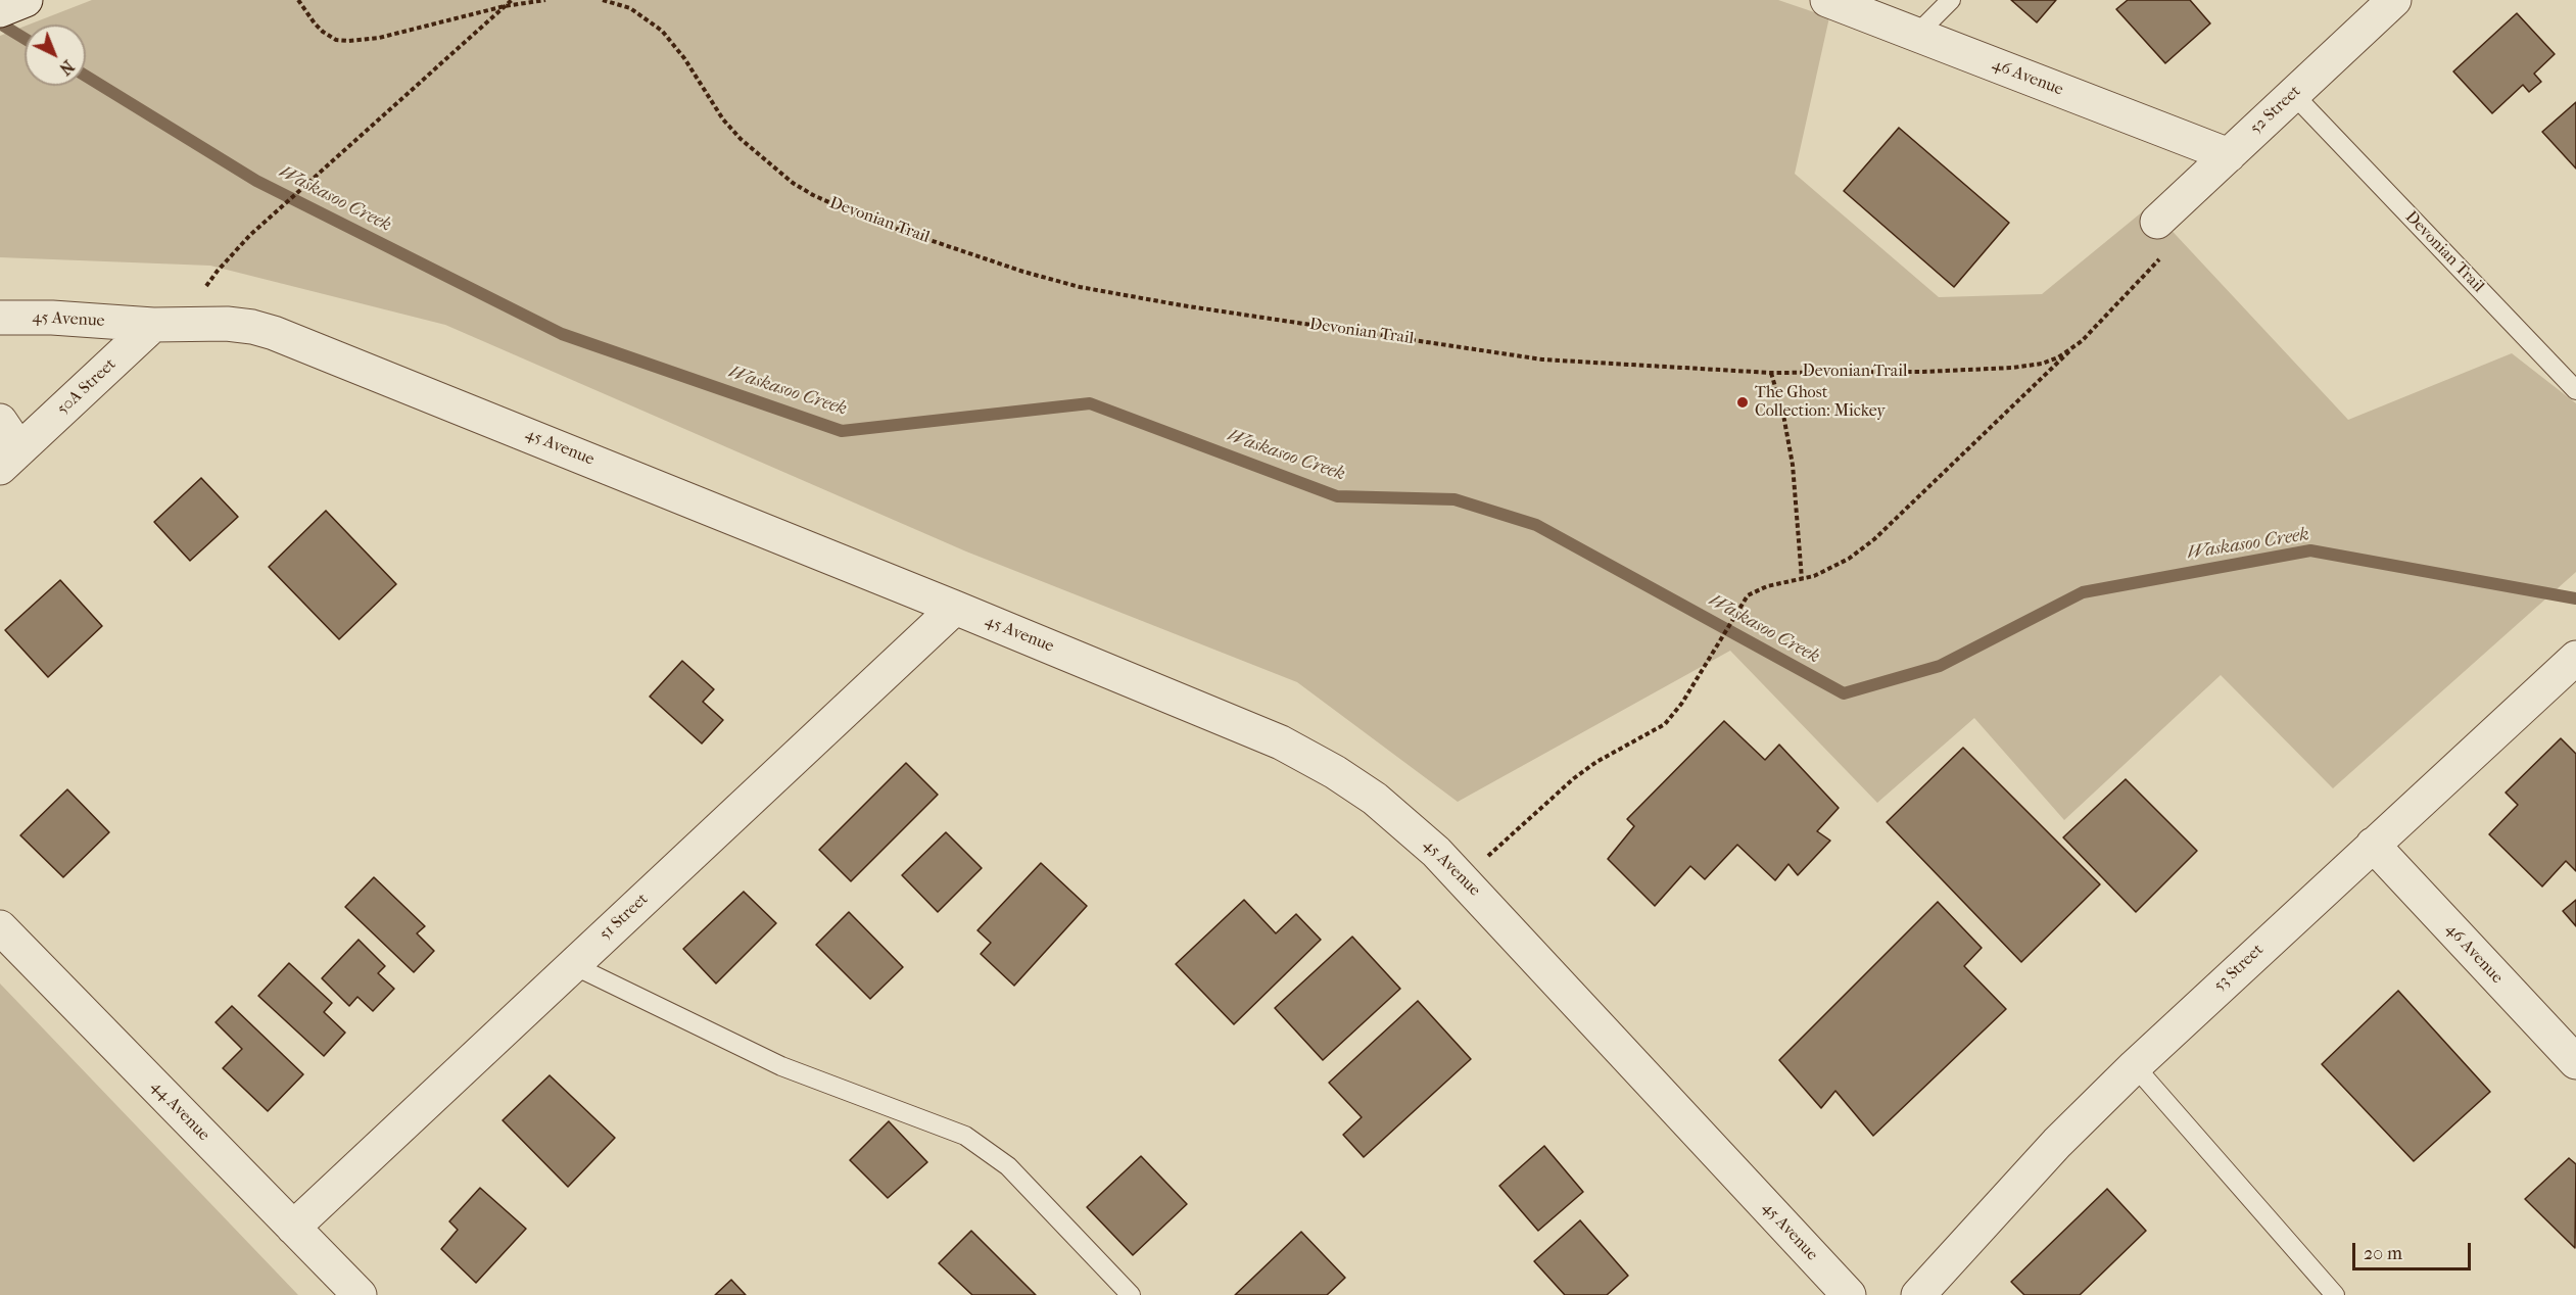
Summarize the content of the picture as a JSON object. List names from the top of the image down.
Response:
{
  "streets": {
    "street": [
      "46 Avenue",
      "52 Street",
      "45 Avenue",
      "50A Street",
      "51 Street",
      "53 Street",
      "44 Avenue"
    ],
    "lane": ["Devonian Trail"]
  },
  "crossings": [
    ["46 Avenue", "52 Street"],
    ["46 Avenue", "53 Street"],
    ["52 Street", "Devonian Trail"],
    ["45 Avenue", "50A Street"],
    ["45 Avenue", "51 Street"],
    ["51 Street", "44 Avenue"]
  ],
  "water": ["Waskasoo Creek"],
  "places": ["The Ghost Collection: Mickey"],
  "scale_bar": "20 m",
  "north": "bottom right"
}
